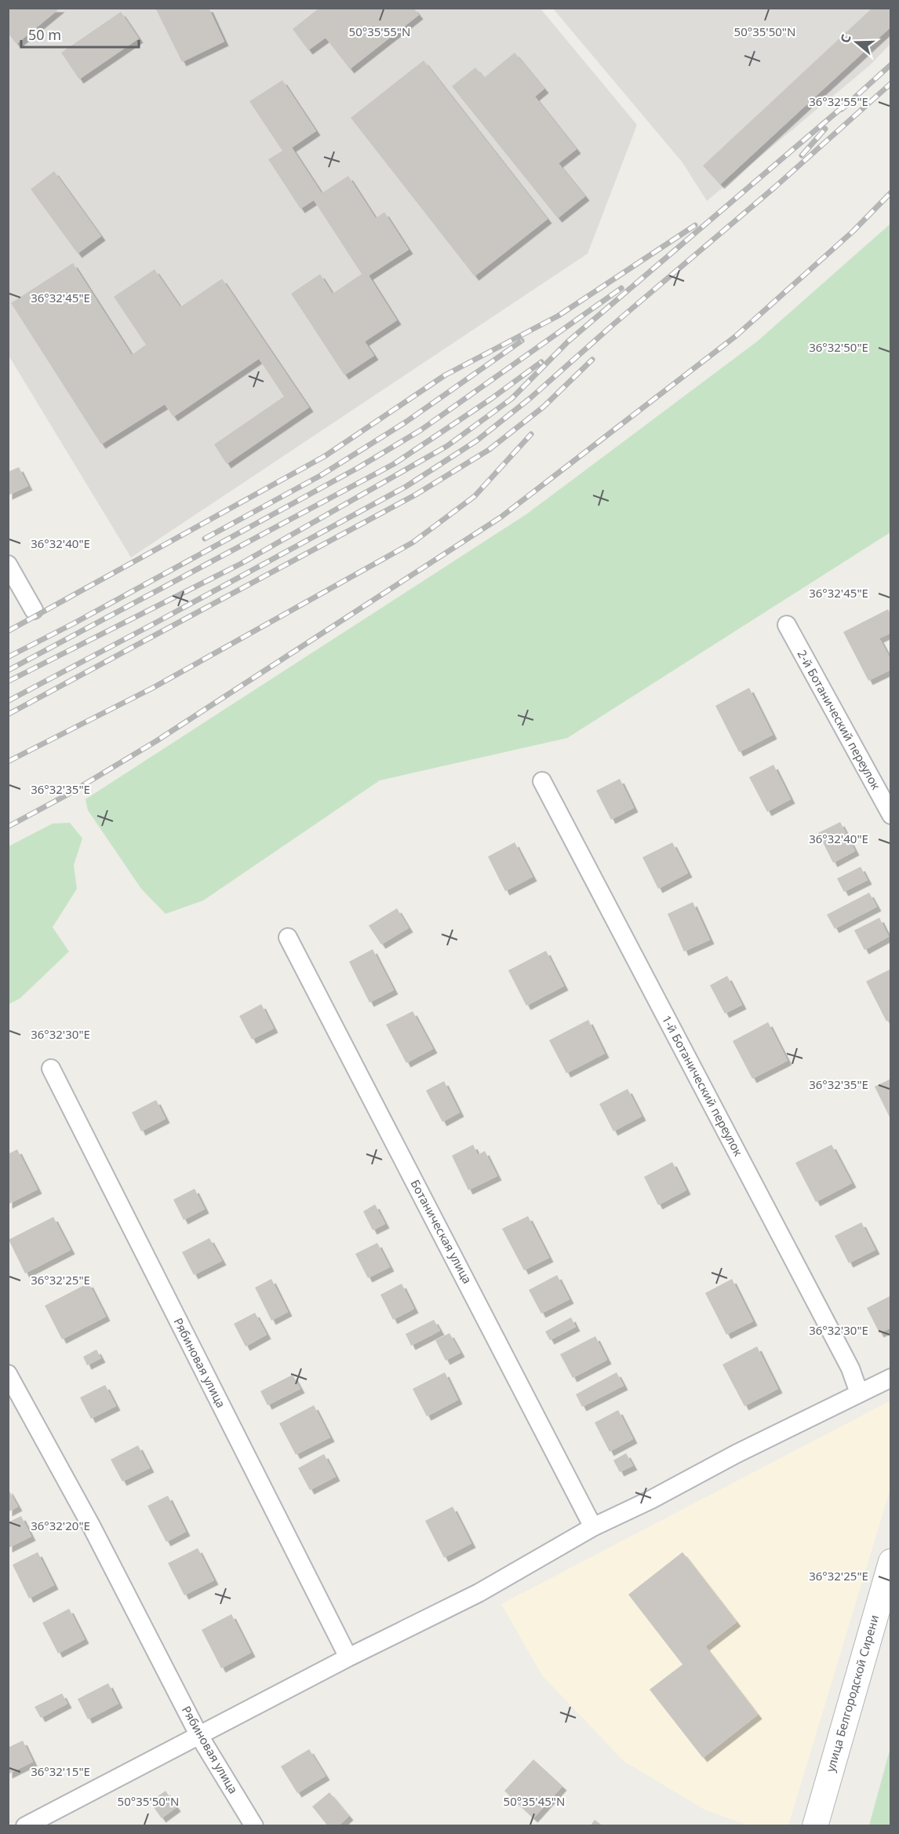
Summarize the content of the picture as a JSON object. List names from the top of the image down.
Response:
{
  "streets": {
    "main road": ["улица Белгородской Сирени"],
    "street": [
      "2-й Ботанический переулок",
      "1-й Ботанический переулок",
      "Ботаническая улица",
      "Рябиновая улица"
    ]
  },
  "scale_bar": "50 m",
  "north": "left",
  "coordinates": [
    "50°35'55\"N",
    "50°35'50\"N",
    "36°32'55\"E",
    "36°32'45\"E",
    "36°32'50\"E",
    "36°32'40\"E",
    "36°32'35\"E",
    "36°32'30\"E",
    "36°32'25\"E",
    "36°32'20\"E",
    "36°32'15\"E",
    "50°35'45\"N"
  ]
}
